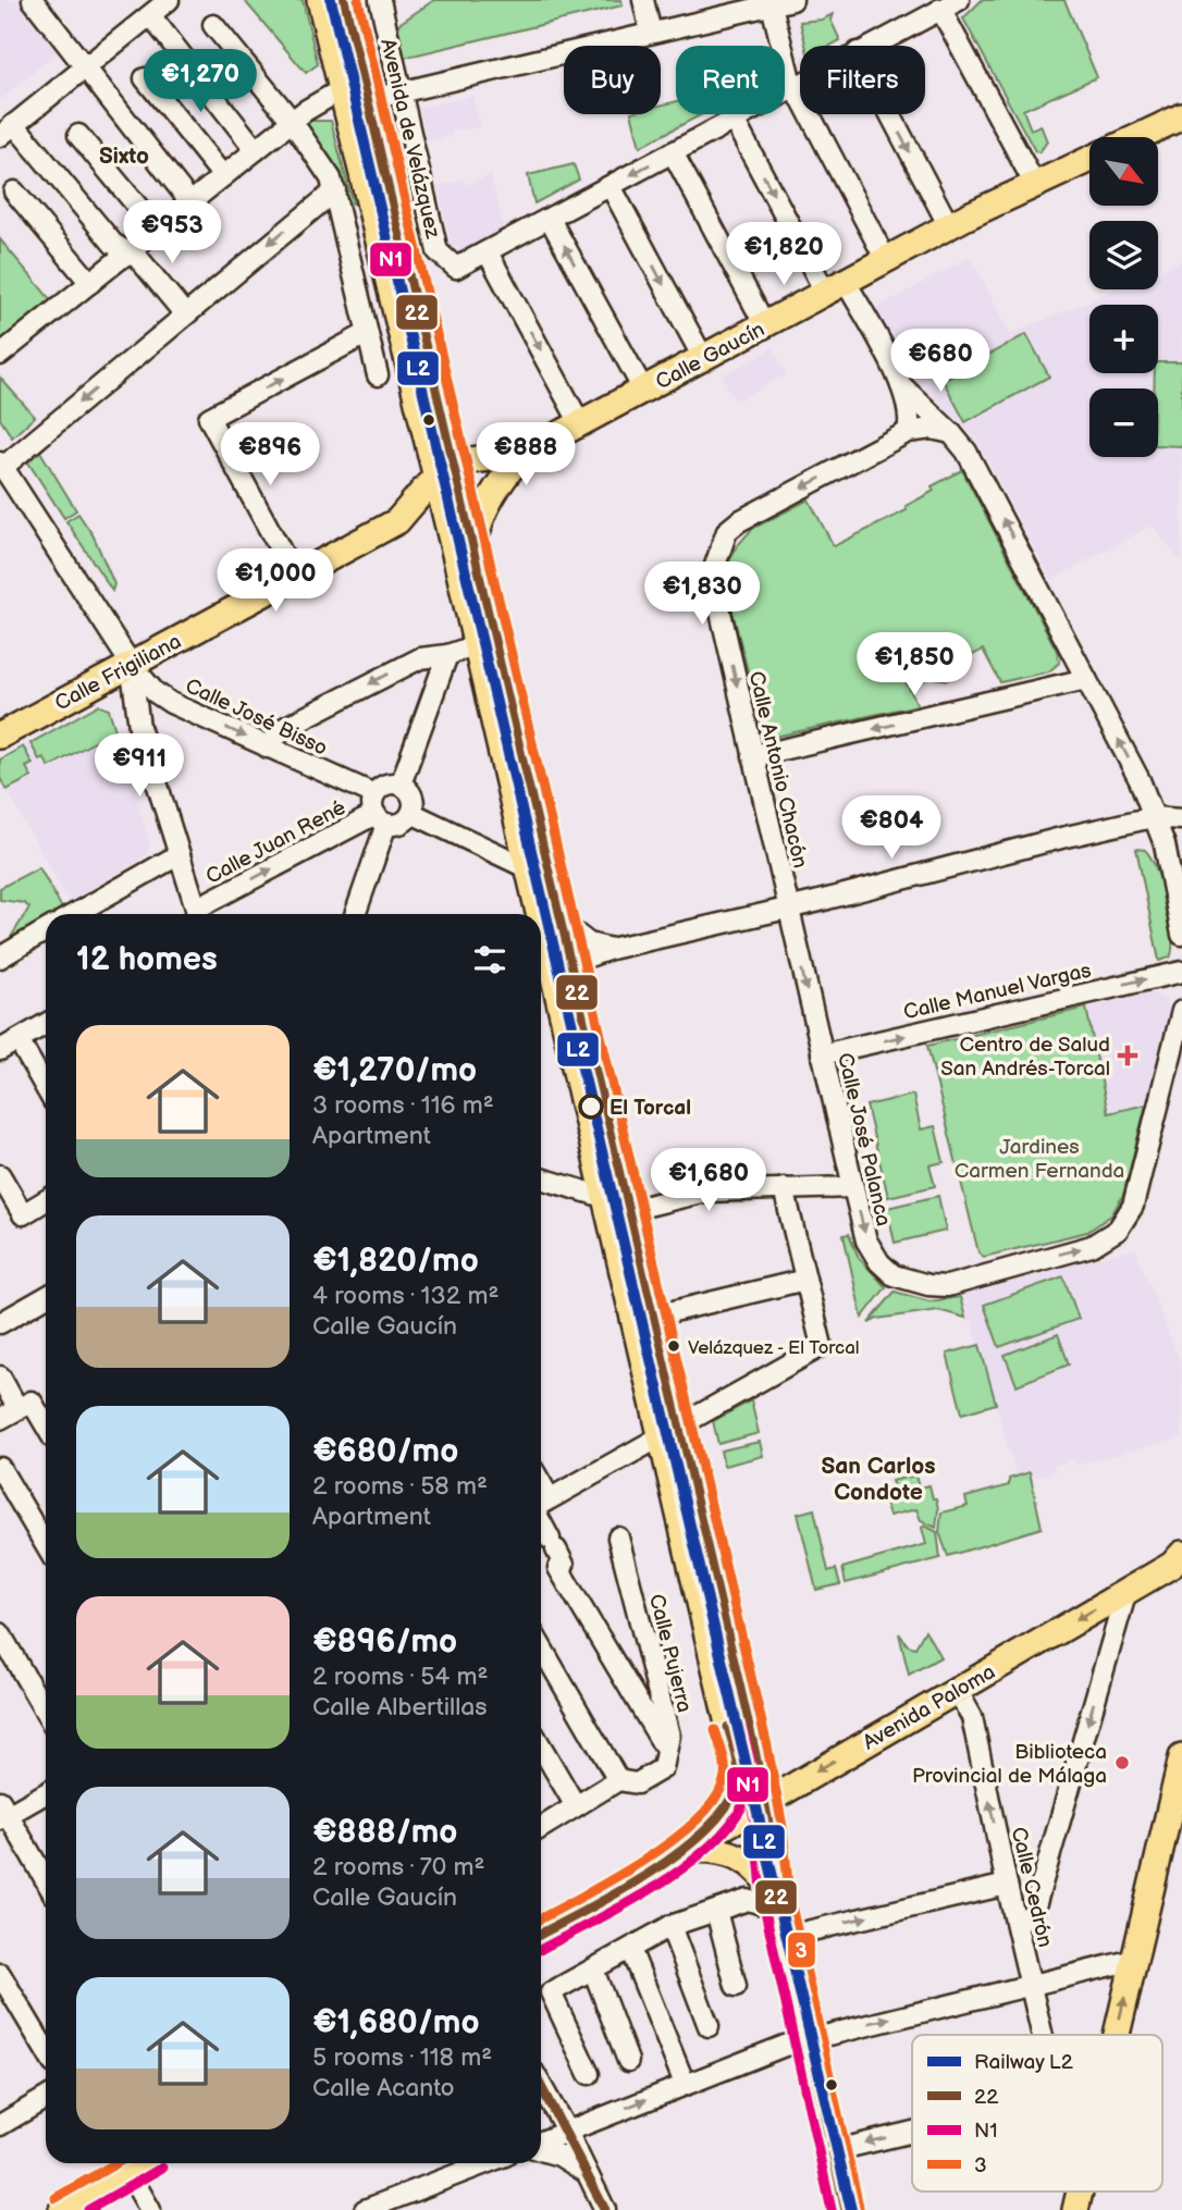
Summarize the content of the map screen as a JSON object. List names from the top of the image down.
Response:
{
  "streets": {
    "main road": [
      "Avenida de Velázquez",
      "Calle Gaucín",
      "Calle Frigiliana",
      "Avenida Paloma"
    ],
    "street": [
      "Calle José Bisso",
      "Calle Antonio Chacón",
      "Calle Juan René",
      "Calle Manuel Vargas",
      "Calle José Palanca",
      "Calle Pujerra",
      "Calle Cedrón"
    ]
  },
  "crossings": [
    ["Avenida de Velázquez", "Calle Gaucín"],
    ["Avenida de Velázquez", "Calle Frigiliana"],
    ["Avenida de Velázquez", "Avenida Paloma"],
    ["Calle Gaucín", "Calle Frigiliana"],
    ["Calle Frigiliana", "Calle José Bisso"],
    ["Calle José Bisso", "Calle Juan René"],
    ["Calle Antonio Chacón", "Calle José Palanca"],
    ["Calle Manuel Vargas", "Calle José Palanca"],
    ["Avenida Paloma", "Calle Cedrón"]
  ],
  "one_way": ["Calle Antonio Chacón", "Avenida Paloma", "Calle Cedrón"],
  "districts": ["Sixto", "San Carlos Condote"],
  "parks": ["Jardines Carmen Fernanda"],
  "places": {
    "health": ["Centro de Salud San Andrés-Torcal"],
    "other": ["El Torcal", "Velázquez - El Torcal", "Biblioteca Provincial de Málaga"]
  },
  "lines": [
    "rail line L2",
    "transit line 22",
    "transit line 3",
    "transit line N1"
  ],
  "legend": [
    "Railway L2",
    "22",
    "N1",
    "3"
  ],
  "north": "bottom right",
  "page": {
    "chip": ["Buy", "Rent", "Filters"],
    "price": [
      "€1,270",
      "€953",
      "€1,820",
      "€680",
      "€896",
      "€888",
      "€1,000",
      "€1,830",
      "€1,850",
      "€911",
      "€804",
      "€1,680"
    ],
    "map_buttons": ["+", "−"],
    "heading": "12 homes",
    "list": [
      {
        "name": "€1,270/mo",
        "note": "3 rooms · 116 m² · Apartment"
      },
      {
        "name": "€1,820/mo",
        "note": "4 rooms · 132 m² · Calle Gaucín"
      },
      {
        "name": "€680/mo",
        "note": "2 rooms · 58 m² · Apartment"
      },
      {
        "name": "€896/mo",
        "note": "2 rooms · 54 m² · Calle Albertillas"
      },
      {
        "name": "€888/mo",
        "note": "2 rooms · 70 m² · Calle Gaucín"
      },
      {
        "name": "€1,680/mo",
        "note": "5 rooms · 118 m² · Calle Acanto"
      }
    ]
  }
}
